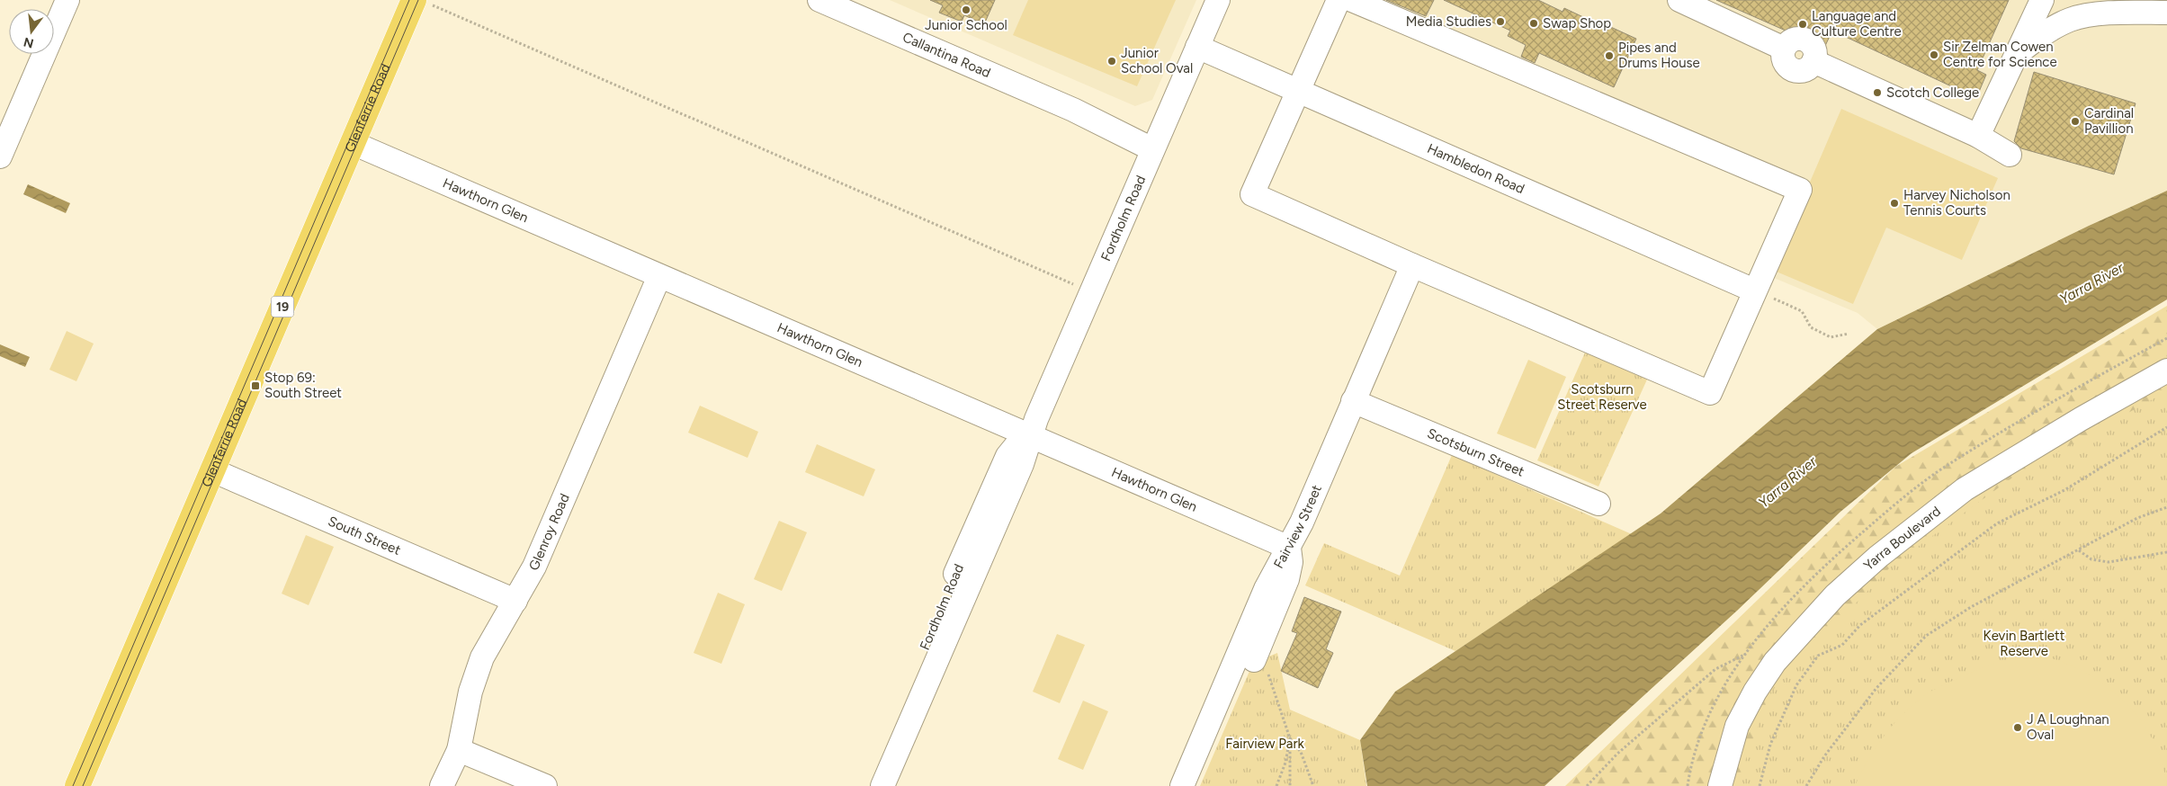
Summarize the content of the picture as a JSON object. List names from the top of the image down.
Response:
{
  "streets": {
    "main road": ["Glenferrie Road", "19"],
    "street": [
      "Callantina Road",
      "Hambledon Road",
      "Hawthorn Glen",
      "Fordholm Road",
      "Scotsburn Street",
      "Fairview Street",
      "Glenroy Road",
      "South Street",
      "Yarra Boulevard"
    ]
  },
  "crossings": [
    ["Callantina Road", "Fordholm Road"],
    ["Glenferrie Road", "Hawthorn Glen"],
    ["Glenferrie Road", "South Street"],
    ["Hambledon Road", "Fordholm Road"],
    ["Hawthorn Glen", "Fordholm Road"],
    ["Hawthorn Glen", "Fairview Street"],
    ["Hawthorn Glen", "Glenroy Road"],
    ["Scotsburn Street", "Fairview Street"],
    ["Glenroy Road", "South Street"]
  ],
  "water": ["Yarra River"],
  "parks": ["Scotsburn Street Reserve", "Kevin Bartlett Reserve", "Fairview Park"],
  "places": {
    "other": [
      "Junior School",
      "Media Studies",
      "Swap Shop",
      "Language and Culture Centre",
      "Sir Zelman Cowen Centre for Science",
      "Pipes and Drums House",
      "Junior School Oval",
      "Scotch College",
      "Cardinal Pavillion",
      "Harvey Nicholson Tennis Courts",
      "J A Loughnan Oval"
    ],
    "transit": ["Stop 69: South Street"]
  },
  "north": "bottom"
}
